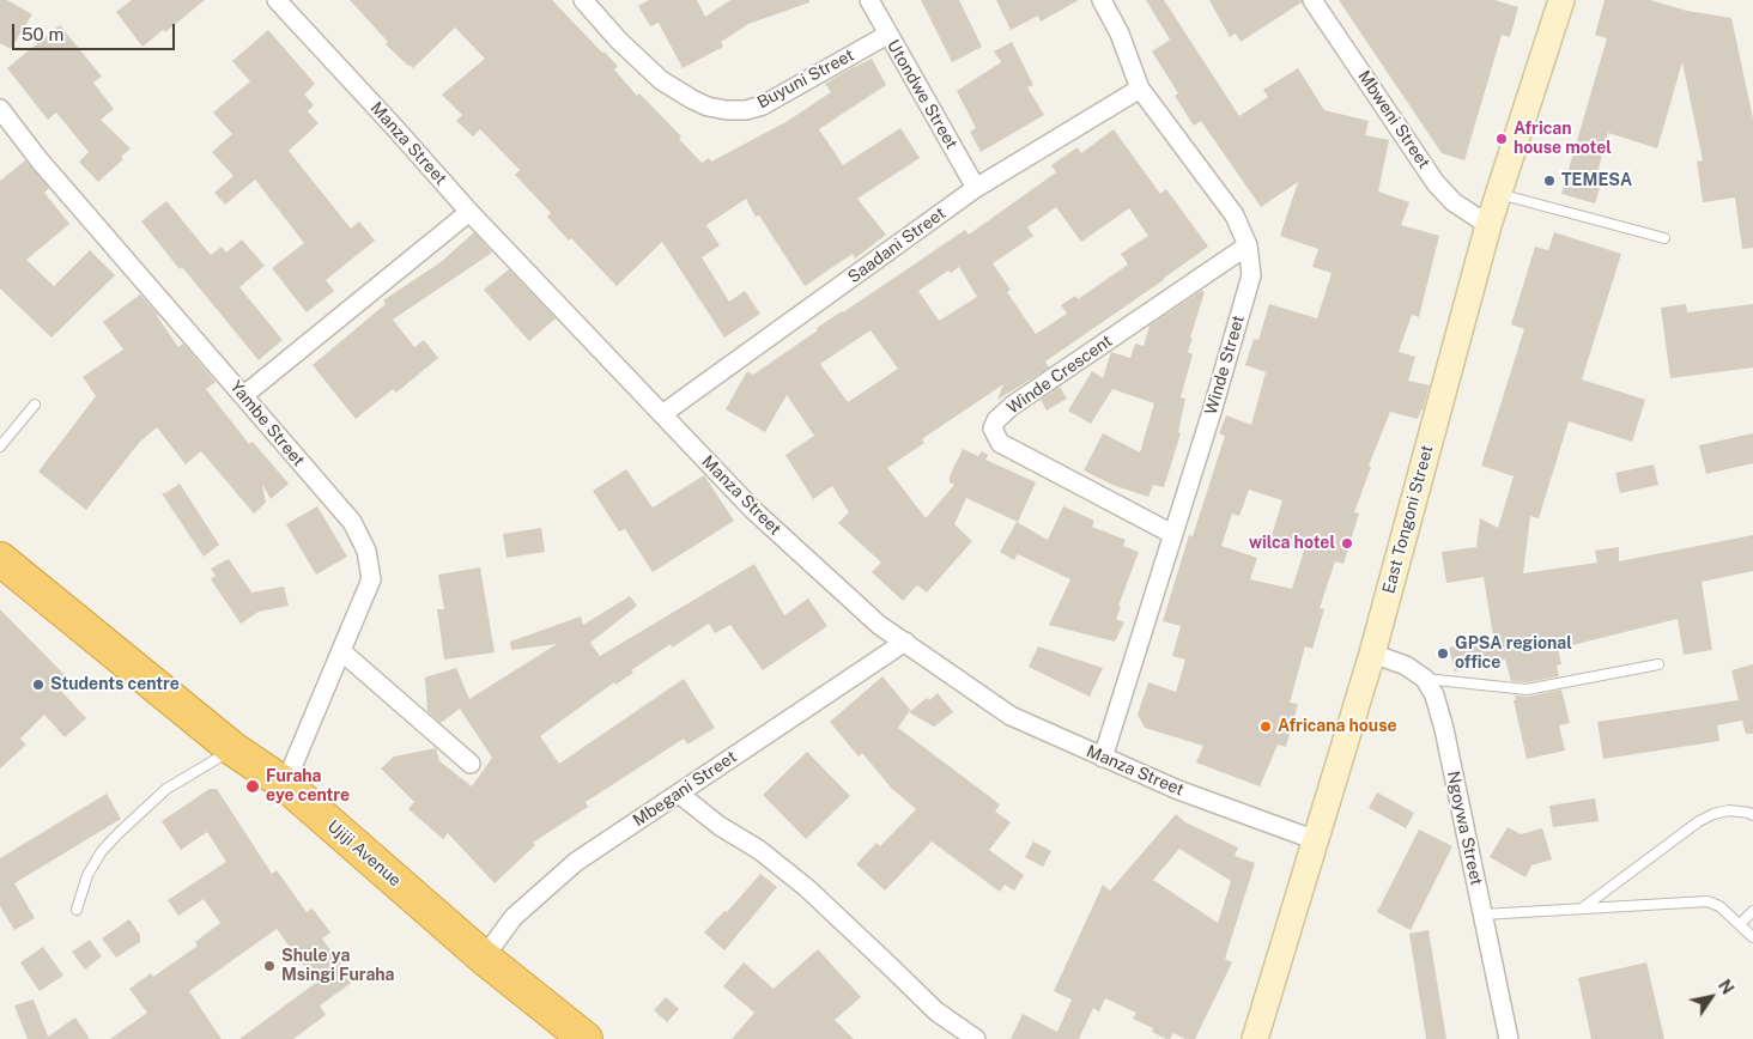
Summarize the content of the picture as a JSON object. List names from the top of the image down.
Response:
{
  "streets": {
    "highway": ["Ujiji Avenue"],
    "street": [
      "Buyuni Street",
      "Utondwe Street",
      "Mbweni Street",
      "Manza Street",
      "Saadani Street",
      "Winde Street",
      "Winde Crescent",
      "Yambe Street",
      "East Tongoni Street",
      "Mbegani Street",
      "Ngoywa Street"
    ]
  },
  "crossings": [
    ["Buyuni Street", "Utondwe Street"],
    ["Utondwe Street", "Saadani Street"],
    ["Mbweni Street", "East Tongoni Street"],
    ["Manza Street", "Saadani Street"],
    ["Manza Street", "Winde Street"],
    ["Manza Street", "East Tongoni Street"],
    ["Manza Street", "Mbegani Street"],
    ["Saadani Street", "Winde Street"],
    ["Winde Street", "Winde Crescent"],
    ["Yambe Street", "Ujiji Avenue"],
    ["Mbegani Street", "Ujiji Avenue"]
  ],
  "places": [
    "African house motel",
    "TEMESA",
    "wilca hotel",
    "GPSA regional office",
    "Students centre",
    "Africana house",
    "Furaha eye centre",
    "Shule ya Msingi Furaha"
  ],
  "scale_bar": "50 m",
  "north": "top right"
}
